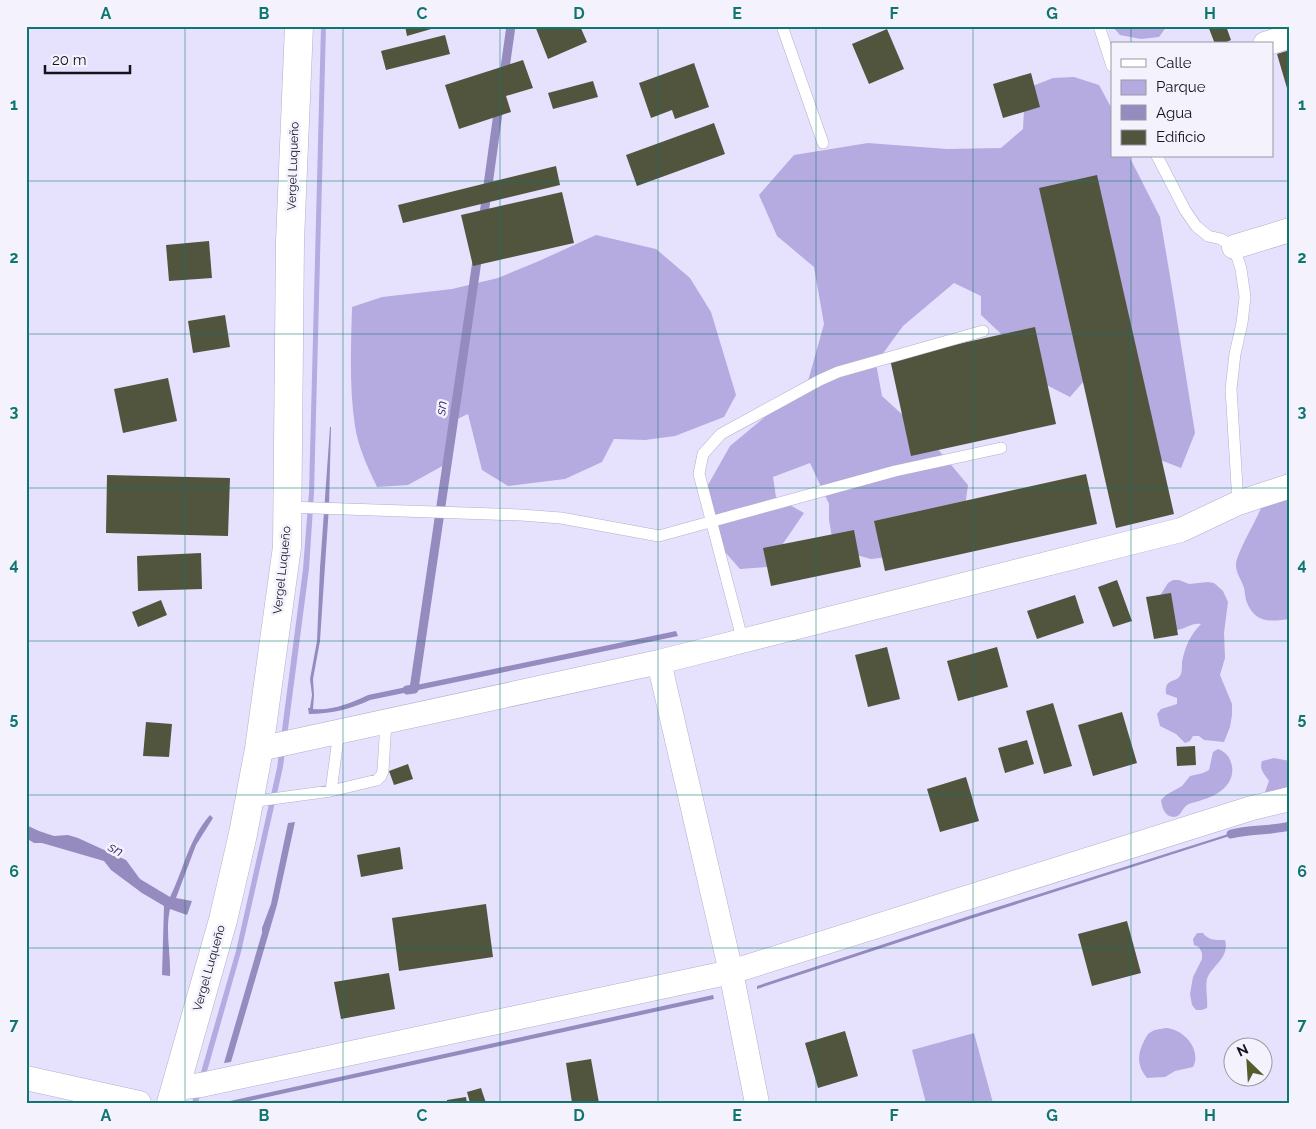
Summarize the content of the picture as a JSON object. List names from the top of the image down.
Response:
{
  "streets": {
    "main road": ["Vergel Luqueño"]
  },
  "water": ["sn"],
  "legend": [
    "Calle",
    "Parque",
    "Agua",
    "Edificio"
  ],
  "scale_bar": "20 m",
  "north": "top left",
  "grid": {
    "columns": [
      "A",
      "B",
      "C",
      "D",
      "E",
      "F",
      "G",
      "H"
    ],
    "rows": [
      "1",
      "2",
      "3",
      "4",
      "5",
      "6",
      "7"
    ]
  }
}
